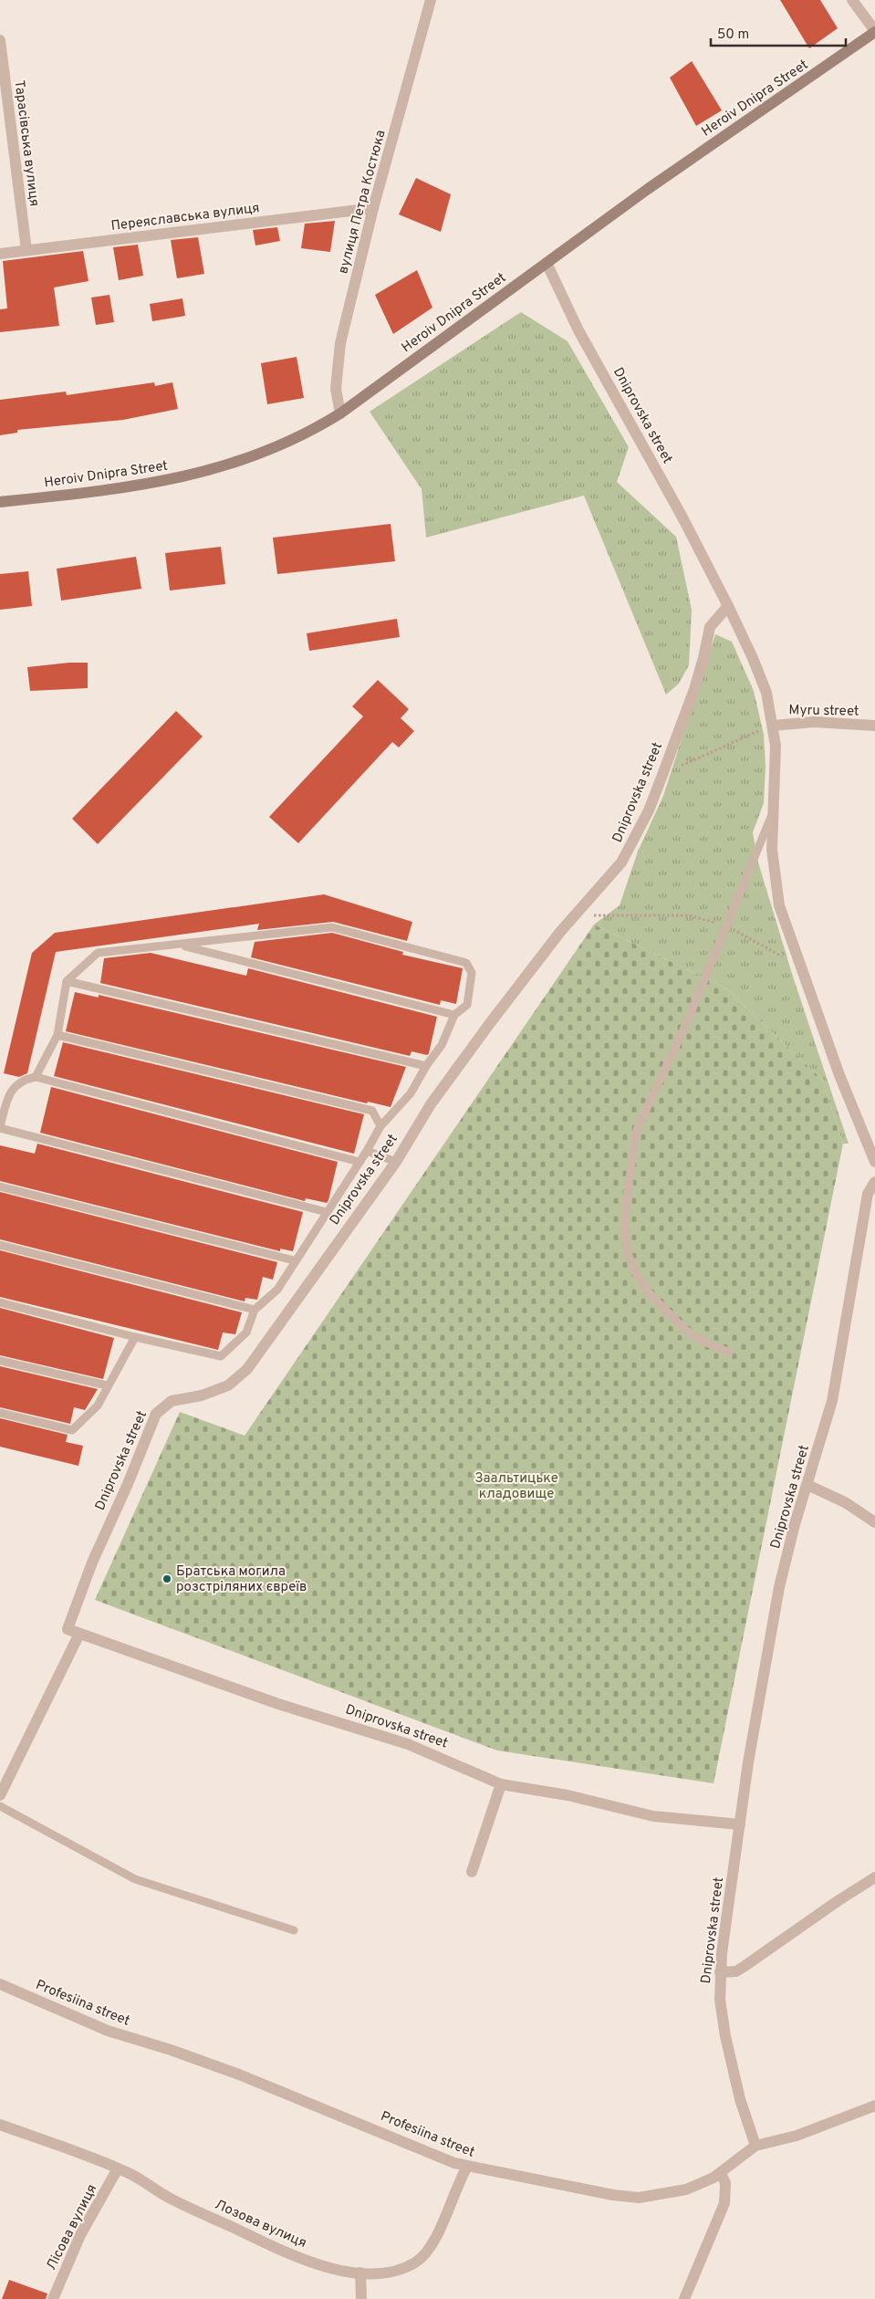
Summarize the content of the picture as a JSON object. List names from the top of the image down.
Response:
{
  "streets": {
    "main road": ["Heroiv Dnipra Street"],
    "street": [
      "Тарасівська вулиця",
      "вулиця Петра Костюка",
      "Переяславська вулиця",
      "Dniprovska street",
      "Myru street",
      "Profesiina street",
      "Лозова вулиця",
      "Лісова вулиця"
    ]
  },
  "crossings": [
    ["Heroiv Dnipra Street", "вулиця Петра Костюка"],
    ["Heroiv Dnipra Street", "Dniprovska street"],
    ["Тарасівська вулиця", "Переяславська вулиця"],
    ["вулиця Петра Костюка", "Переяславська вулиця"],
    ["Dniprovska street", "Myru street"],
    ["Dniprovska street", "Profesiina street"],
    ["Profesiina street", "Лозова вулиця"],
    ["Лозова вулиця", "Лісова вулиця"]
  ],
  "parks": ["Заальтицьке кладовище"],
  "places": ["Братська могила розстріляних євреїв"],
  "scale_bar": "50 m"
}
